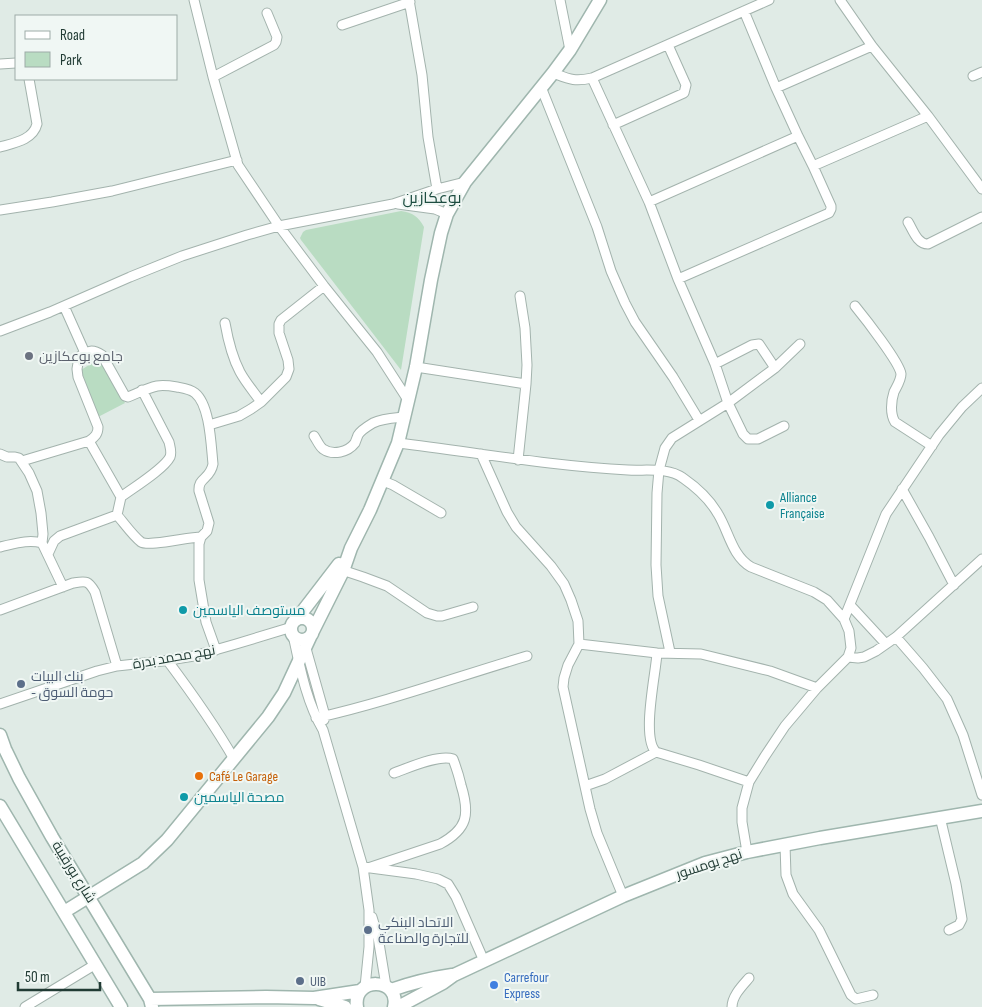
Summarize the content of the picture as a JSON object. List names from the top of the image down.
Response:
{
  "streets": {
    "main road": ["نهج بومسور", "شارع بورقيبة"],
    "street": ["نهج محمد بدرة"]
  },
  "crossings": [
    ["نهج بومسور", "شارع بورقيبة"]
  ],
  "districts": ["بوعكازين"],
  "places": [
    "جامع بوعكازين",
    "Alliance Française",
    "مستوصف الياسمين",
    "بنك البيات - حومة السوق",
    "Café Le Garage",
    "مصحة الياسمين",
    "الاتحاد البنكي للتجارة والصناعة",
    "UIB",
    "Carrefour Express"
  ],
  "legend": ["Road", "Park"],
  "scale_bar": "50 m"
}
